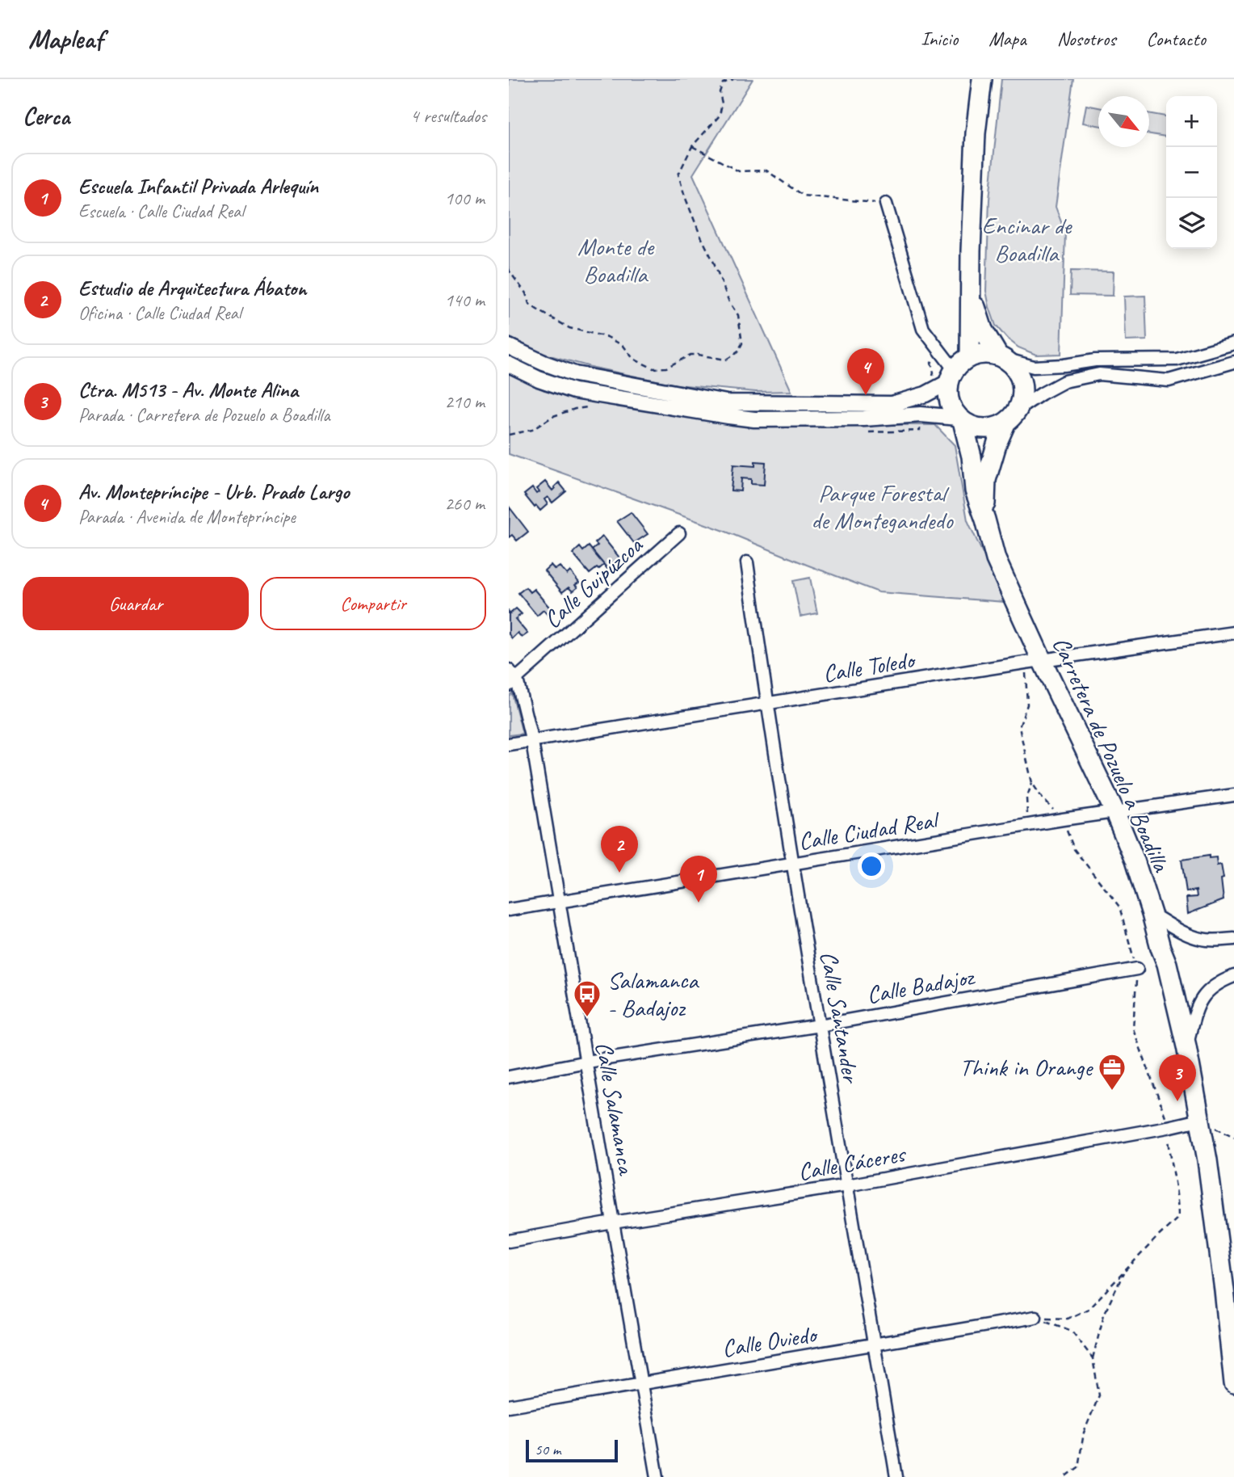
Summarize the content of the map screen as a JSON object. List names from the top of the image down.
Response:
{
  "streets": {
    "main road": ["Carretera de Pozuelo a Boadilla"],
    "street": [
      "Calle Guipúzcoa",
      "Calle Toledo",
      "Calle Ciudad Real",
      "Calle Badajoz",
      "Calle Santander",
      "Calle Salamanca",
      "Calle Cáceres",
      "Calle Oviedo"
    ]
  },
  "crossings": [
    ["Calle Guipúzcoa", "Calle Salamanca"],
    ["Calle Toledo", "Carretera de Pozuelo a Boadilla"],
    ["Calle Toledo", "Calle Santander"],
    ["Calle Toledo", "Calle Salamanca"],
    ["Carretera de Pozuelo a Boadilla", "Calle Ciudad Real"],
    ["Carretera de Pozuelo a Boadilla", "Calle Cáceres"],
    ["Calle Ciudad Real", "Calle Santander"],
    ["Calle Ciudad Real", "Calle Salamanca"],
    ["Calle Badajoz", "Calle Santander"],
    ["Calle Badajoz", "Calle Salamanca"],
    ["Calle Santander", "Calle Cáceres"],
    ["Calle Santander", "Calle Oviedo"],
    ["Calle Salamanca", "Calle Cáceres"],
    ["Calle Salamanca", "Calle Oviedo"]
  ],
  "parks": ["Encinar de Boadilla", "Monte de Boadilla", "Parque Forestal de Montegandedo"],
  "places": {
    "bus stop": ["Salamanca - Badajoz"],
    "office": ["Think in Orange"]
  },
  "scale_bar": "50 m",
  "north": "bottom right",
  "page": {
    "header": "Mapleaf",
    "nav": [
      "Inicio",
      "Mapa",
      "Nosotros",
      "Contacto"
    ],
    "heading": ["Cerca", "4 resultados"],
    "map_buttons": ["+", "−"],
    "list": [
      {
        "mark": "1",
        "name": "Escuela Infantil Privada Arlequín",
        "note": "Escuela · Calle Ciudad Real",
        "value": "100 m"
      },
      {
        "mark": "2",
        "name": "Estudio de Arquitectura Ábaton",
        "note": "Oficina · Calle Ciudad Real",
        "value": "140 m"
      },
      {
        "mark": "3",
        "name": "Ctra. M513 - Av. Monte Alina",
        "note": "Parada · Carretera de Pozuelo a Boadilla",
        "value": "210 m"
      },
      {
        "mark": "4",
        "name": "Av. Montepríncipe - Urb. Prado Largo",
        "note": "Parada · Avenida de Montepríncipe",
        "value": "260 m"
      }
    ],
    "pins": [
      "4",
      "2",
      "1",
      "3"
    ],
    "buttons": ["Guardar", "Compartir"],
    "scale": "50 m"
  }
}
